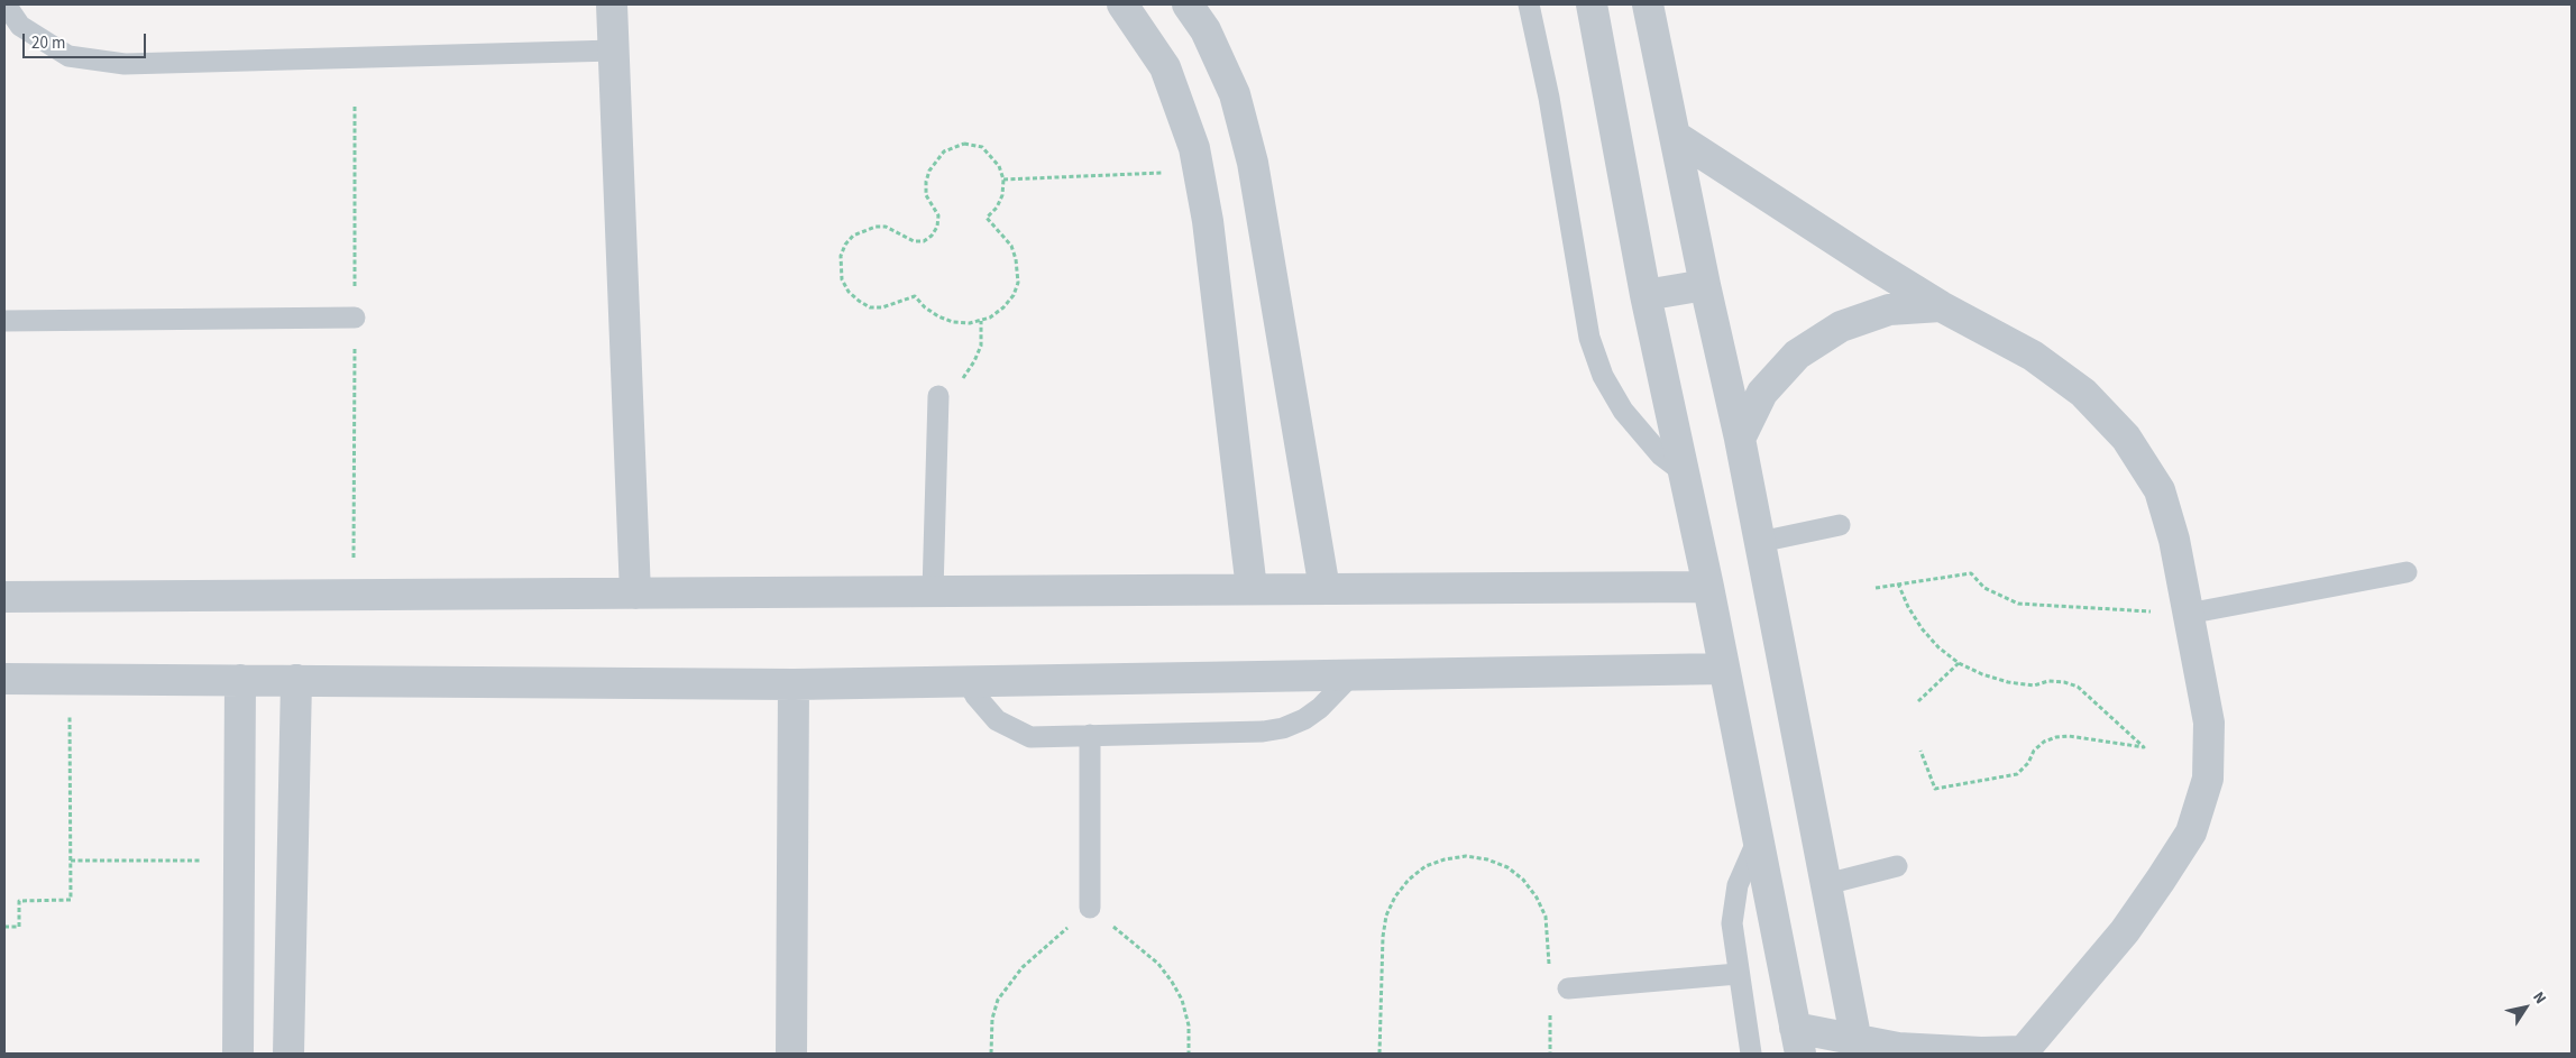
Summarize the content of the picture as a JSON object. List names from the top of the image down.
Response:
{
  "scale_bar": "20 m",
  "north": "top right"
}
